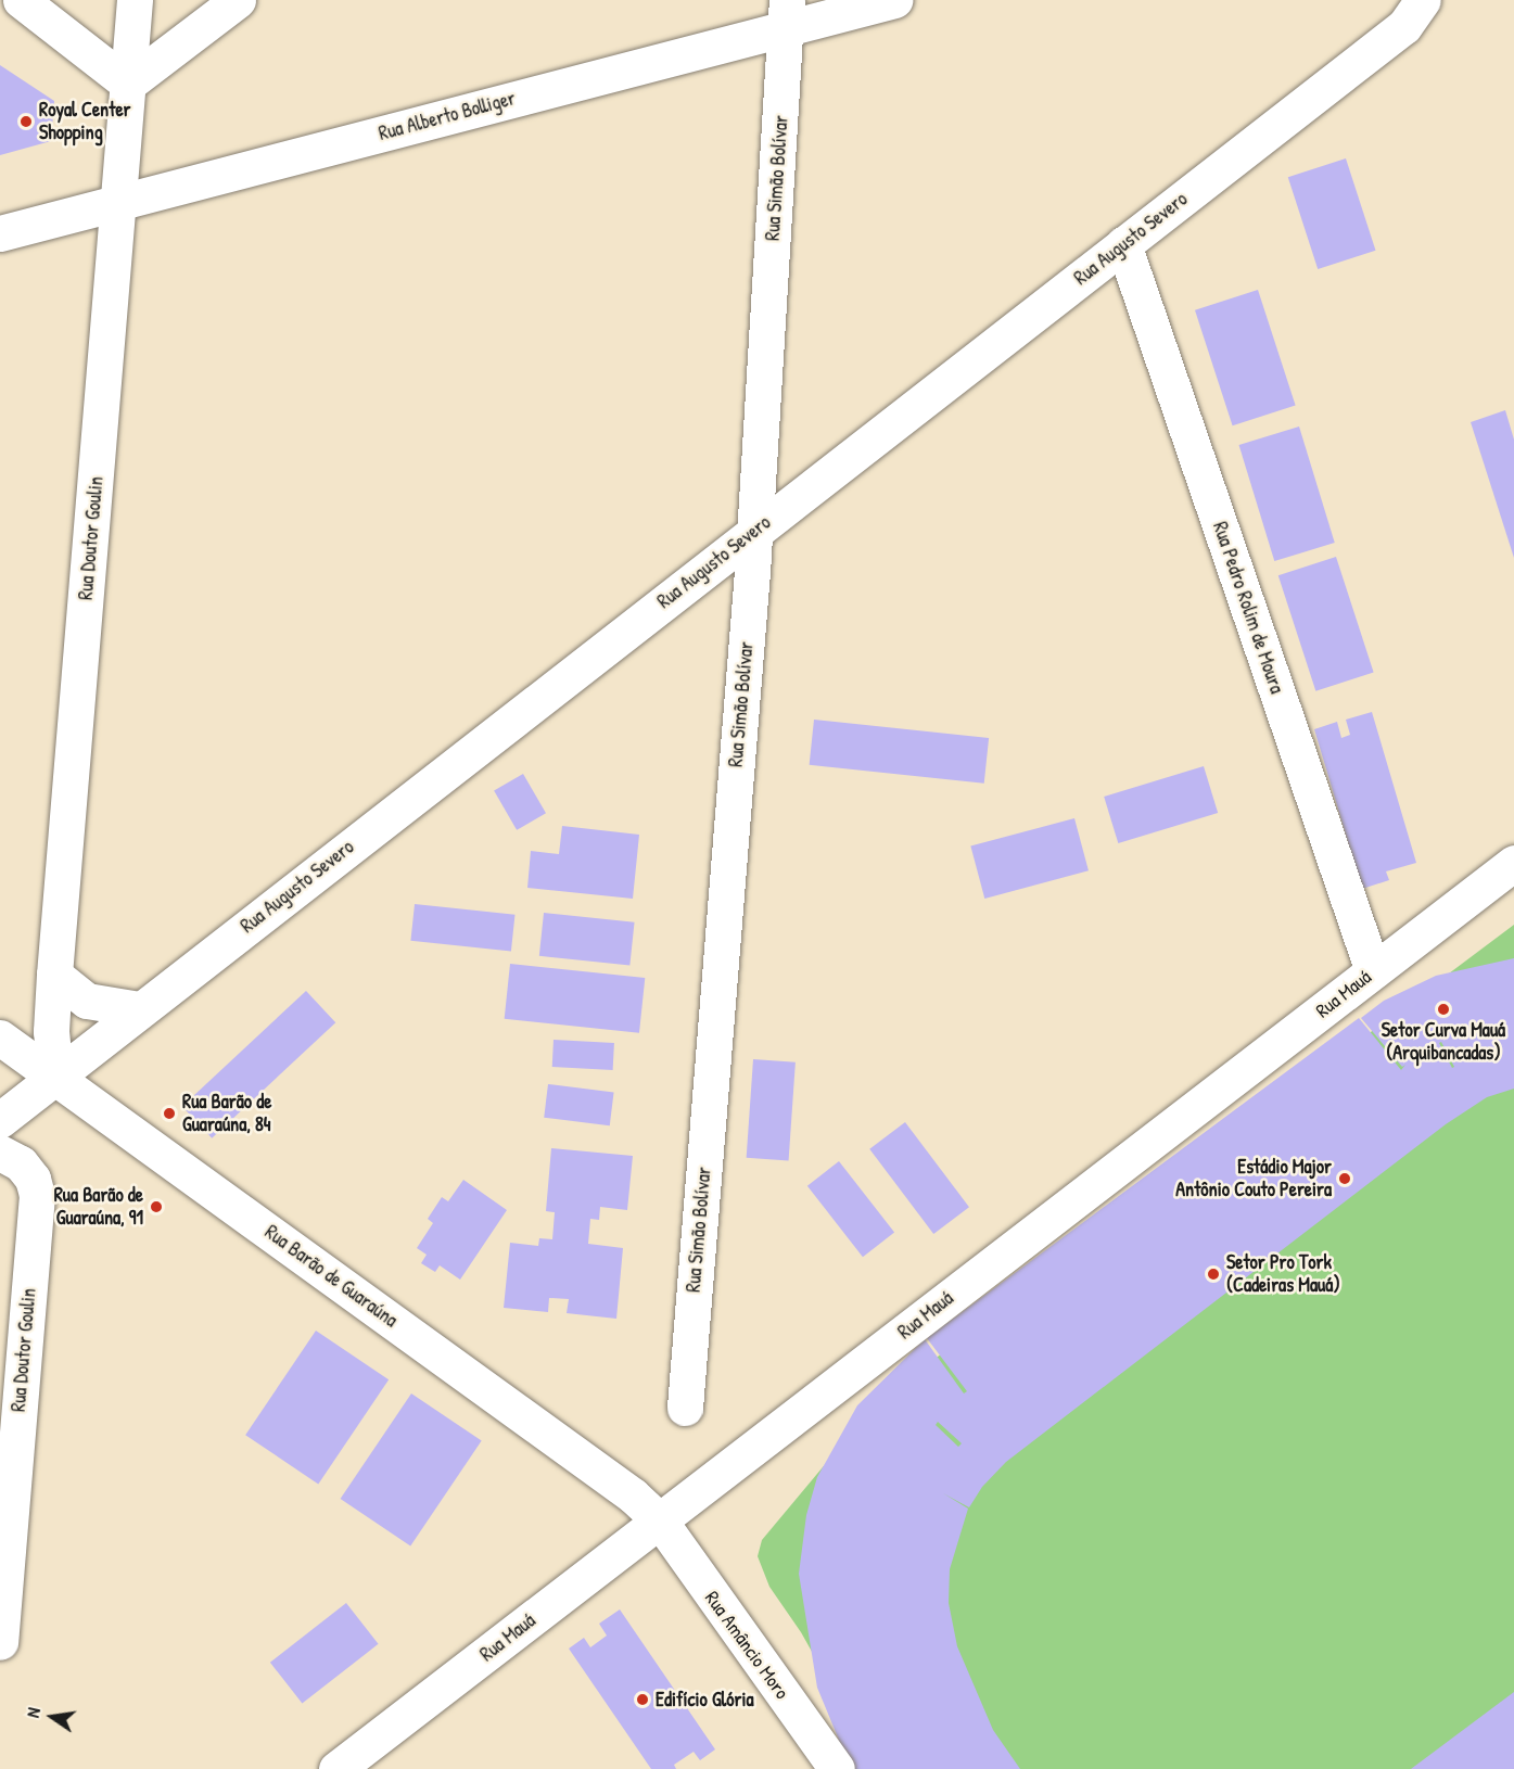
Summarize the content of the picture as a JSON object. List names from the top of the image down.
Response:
{
  "streets": {
    "street": [
      "Rua Alberto Bolliger",
      "Rua Simão Bolívar",
      "Rua Augusto Severo",
      "Rua Doutor Goulin",
      "Rua Pedro Rolim de Moura",
      "Rua Mauá",
      "Rua Barão de Guaraúna",
      "Rua Amâncio Moro"
    ]
  },
  "crossings": [
    ["Rua Alberto Bolliger", "Rua Simão Bolívar"],
    ["Rua Alberto Bolliger", "Rua Doutor Goulin"],
    ["Rua Simão Bolívar", "Rua Augusto Severo"],
    ["Rua Augusto Severo", "Rua Doutor Goulin"],
    ["Rua Augusto Severo", "Rua Pedro Rolim de Moura"],
    ["Rua Augusto Severo", "Rua Barão de Guaraúna"],
    ["Rua Doutor Goulin", "Rua Barão de Guaraúna"],
    ["Rua Pedro Rolim de Moura", "Rua Mauá"],
    ["Rua Mauá", "Rua Barão de Guaraúna"],
    ["Rua Mauá", "Rua Amâncio Moro"],
    ["Rua Barão de Guaraúna", "Rua Amâncio Moro"]
  ],
  "places": [
    "Royal Center Shopping",
    "Setor Curva Mauá (Arquibancadas)",
    "Rua Barão de Guaraúna, 84",
    "Estádio Major Antônio Couto Pereira",
    "Rua Barão de Guaraúna, 91",
    "Setor Pro Tork (Cadeiras Mauá)",
    "Edifício Glória"
  ],
  "north": "left"
}
